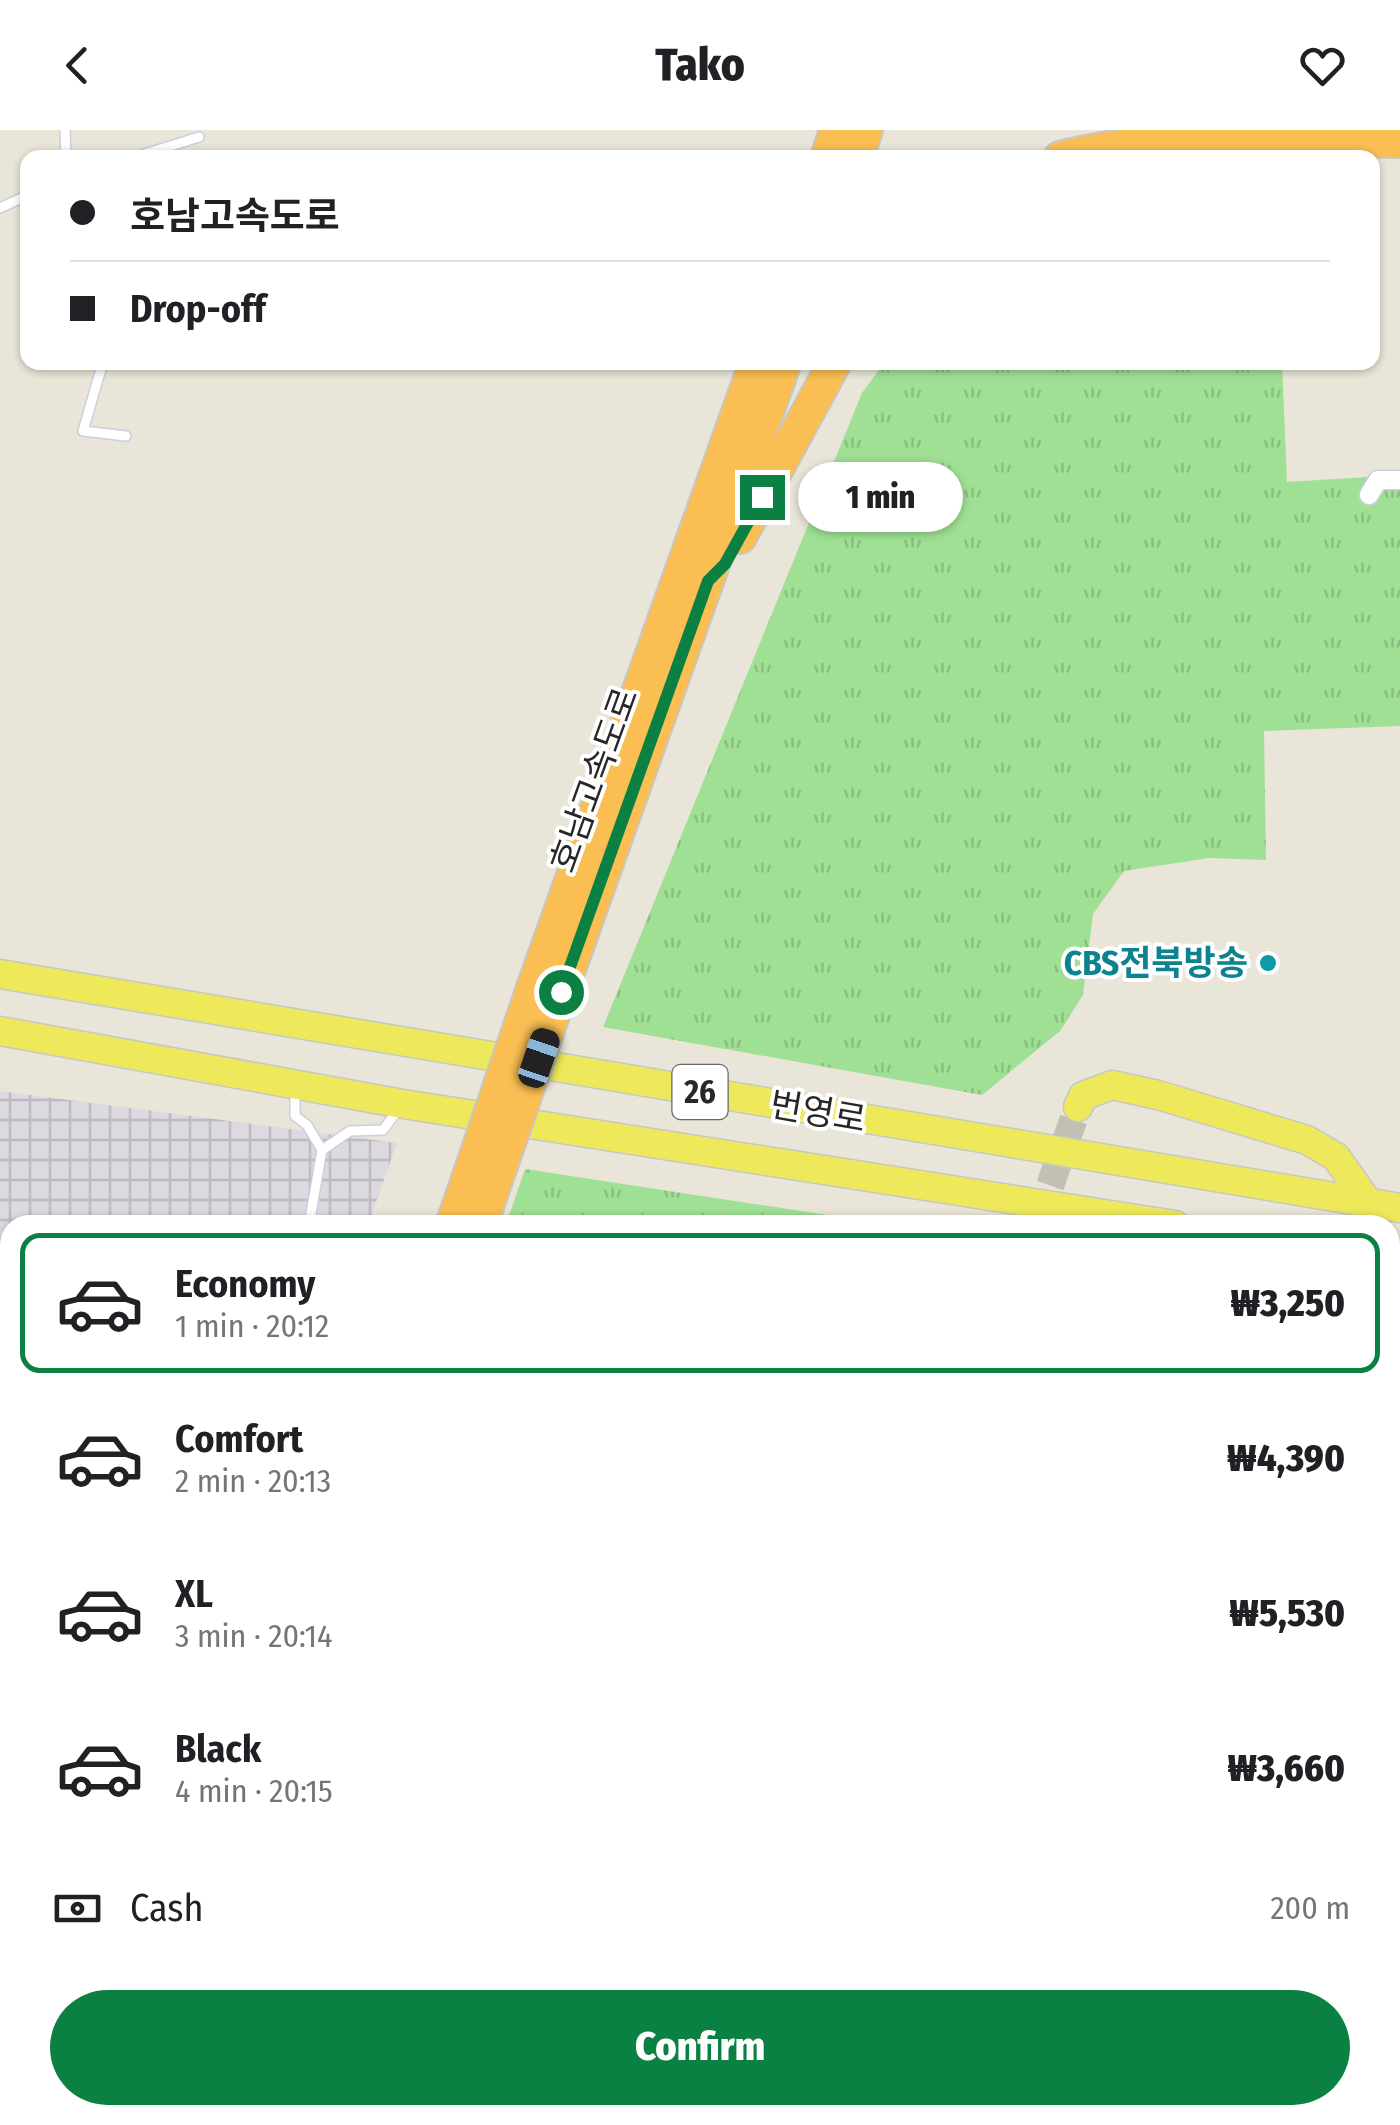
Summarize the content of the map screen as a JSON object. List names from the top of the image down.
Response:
{
  "streets": {
    "highway": ["호남고속도로"],
    "main road": ["26", "번영로"]
  },
  "places": ["CBS전북방송"],
  "page": {
    "header": "Tako",
    "banner": ["호남고속도로", "Drop-off"],
    "bubble": "1 min",
    "list": [
      {
        "name": "Economy",
        "note": "1 min · 20:12",
        "value": "₩3,250"
      },
      {
        "name": "Comfort",
        "note": "2 min · 20:13",
        "value": "₩4,390"
      },
      {
        "name": "XL",
        "note": "3 min · 20:14",
        "value": "₩5,530"
      },
      {
        "name": "Black",
        "note": "4 min · 20:15",
        "value": "₩3,660"
      }
    ],
    "pay": ["Cash", "200 m"],
    "buttons": "Confirm"
  }
}
